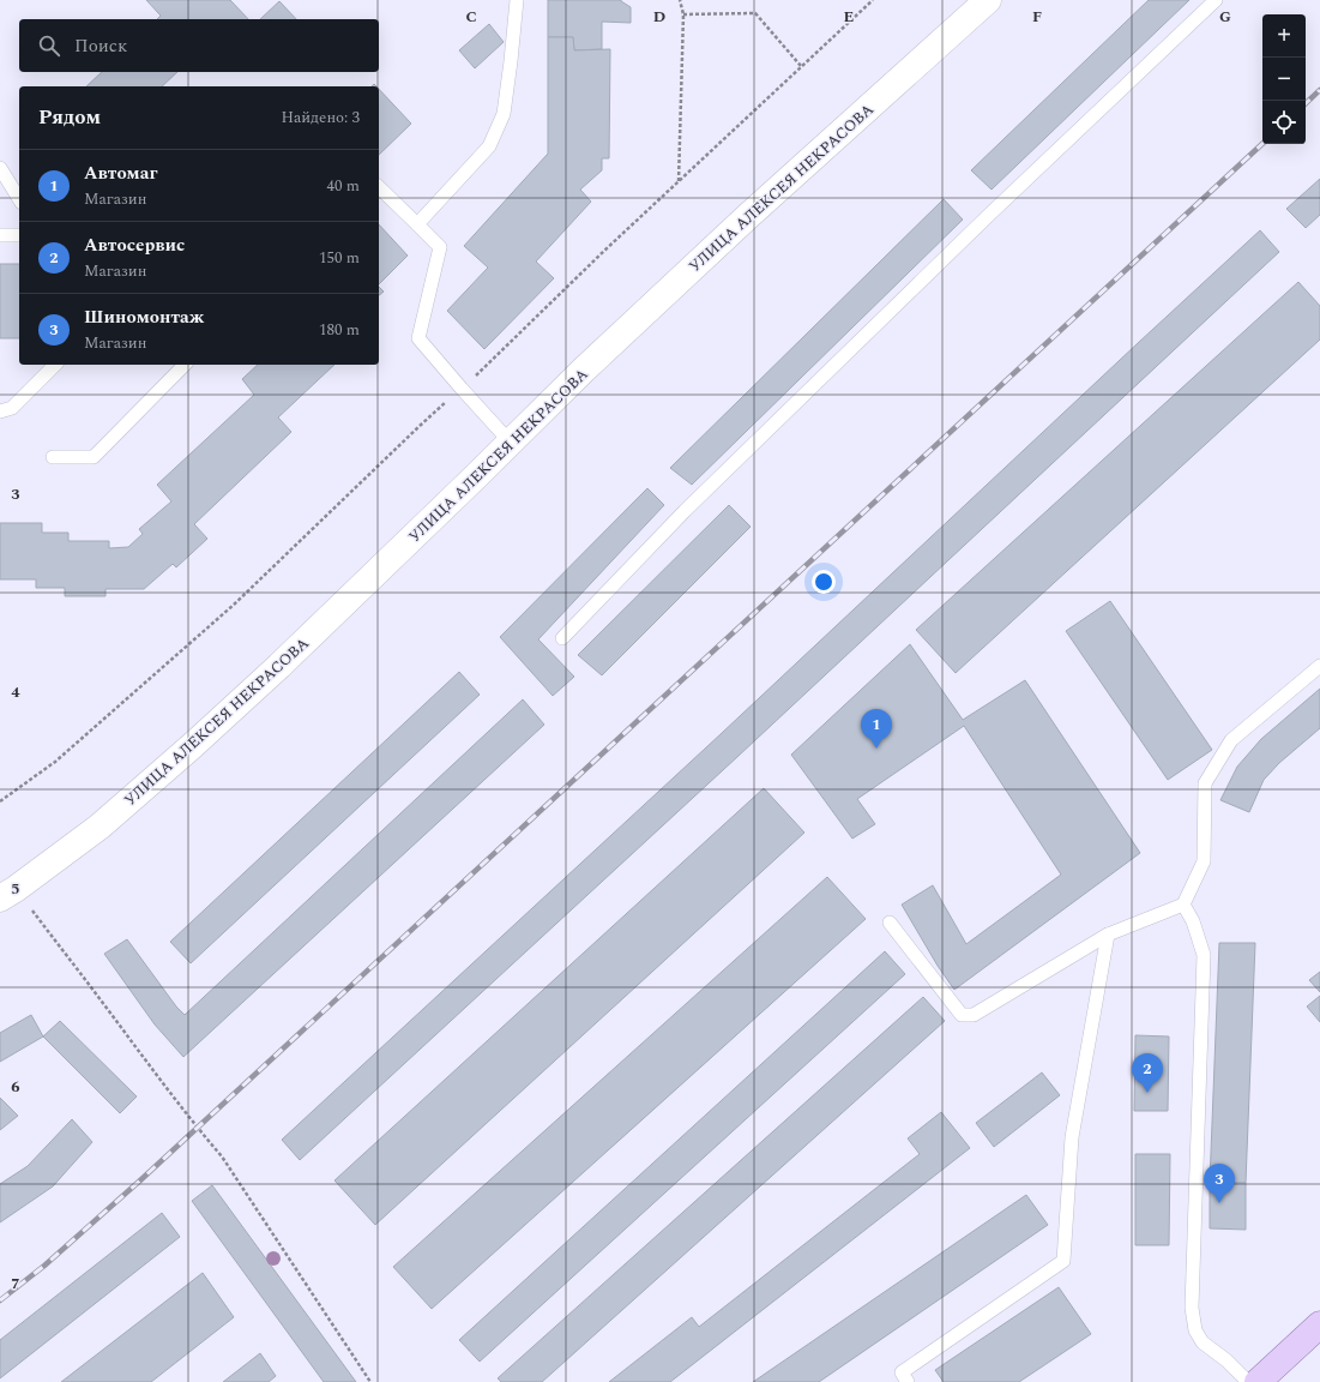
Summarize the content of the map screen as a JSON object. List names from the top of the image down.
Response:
{
  "streets": {
    "street": ["УЛИЦА АЛЕКСЕЯ НЕКРАСОВА"]
  },
  "page": {
    "map_buttons": ["+", "−"],
    "search": "Поиск",
    "heading": ["Рядом", "Найдено: 3"],
    "list": [
      {
        "mark": "1",
        "name": "Автомаг",
        "note": "Магазин",
        "value": "40 m"
      },
      {
        "mark": "2",
        "name": "Автосервис",
        "note": "Магазин",
        "value": "150 m"
      },
      {
        "mark": "3",
        "name": "Шиномонтаж",
        "note": "Магазин",
        "value": "180 m"
      }
    ],
    "pins": ["1", "2", "3"]
  },
  "grid": {
    "columns": [
      "C",
      "D",
      "E",
      "F",
      "G"
    ],
    "rows": [
      "3",
      "4",
      "5",
      "6",
      "7"
    ]
  }
}
